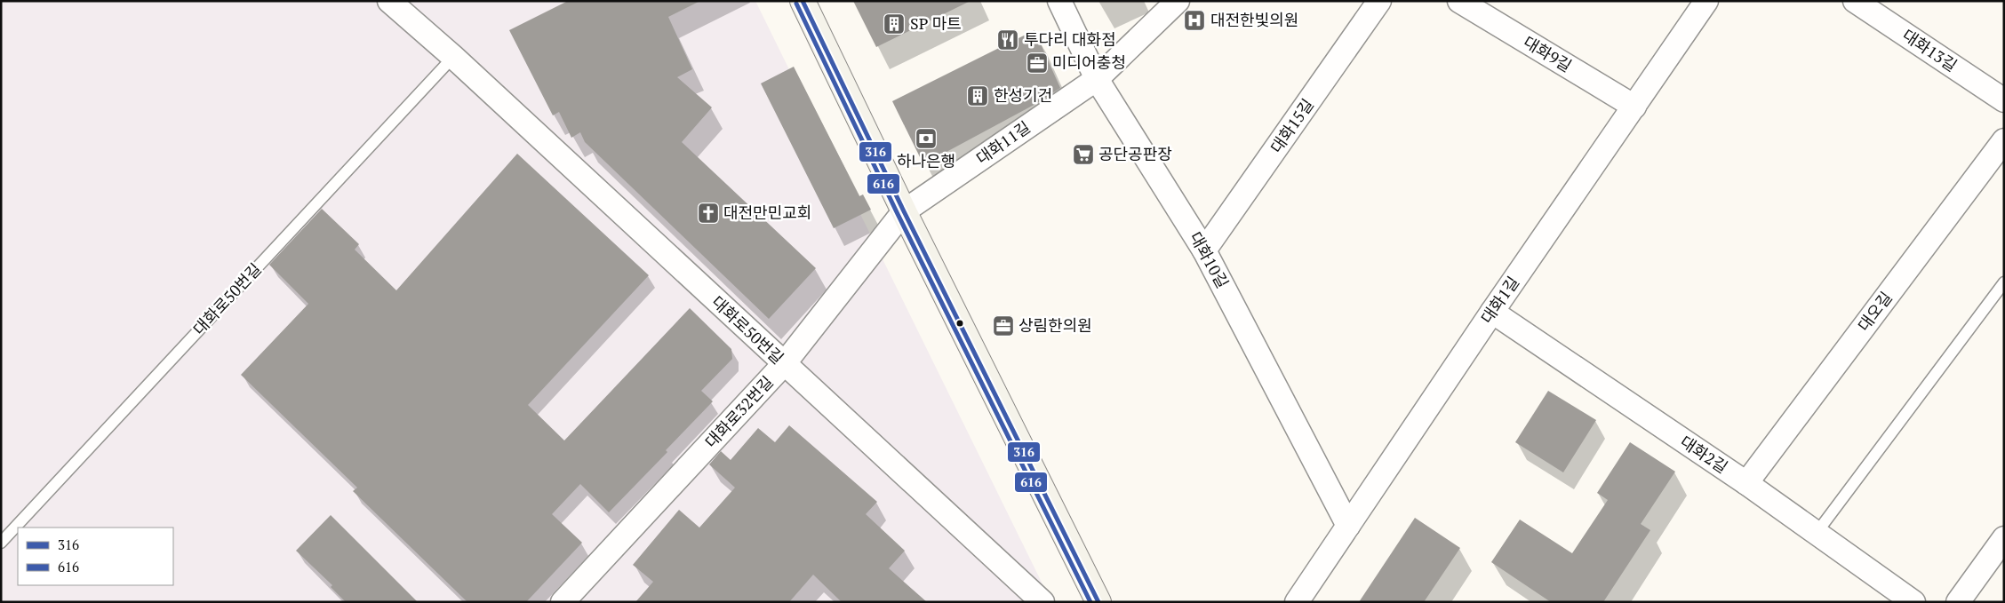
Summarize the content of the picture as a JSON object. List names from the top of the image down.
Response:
{
  "streets": {
    "street": [
      "대화13길",
      "대화9길",
      "대화15길",
      "대화11길",
      "대화10길",
      "대화로50번길",
      "대화1길",
      "대오길",
      "대화로32번길",
      "대화2길"
    ]
  },
  "crossings": [
    ["대화9길", "대화1길"],
    ["대화15길", "대화10길"],
    ["대화11길", "대화10길"],
    ["대화11길", "대화로32번길"],
    ["대화10길", "대화1길"],
    ["대화로50번길", "대화로32번길"],
    ["대화1길", "대화2길"],
    ["대오길", "대화2길"]
  ],
  "places": {
    "hospital": ["대전한빛의원"],
    "building": ["SP 마트", "한성기건"],
    "restaurant": ["투다리 대화점"],
    "office": ["미디어충청", "상림한의원"],
    "bank": ["하나은행"],
    "supermarket": ["공단공판장"],
    "church": ["대전만민교회"]
  },
  "lines": ["transit line 316", "transit line 616"],
  "legend": ["316", "616"]
}
